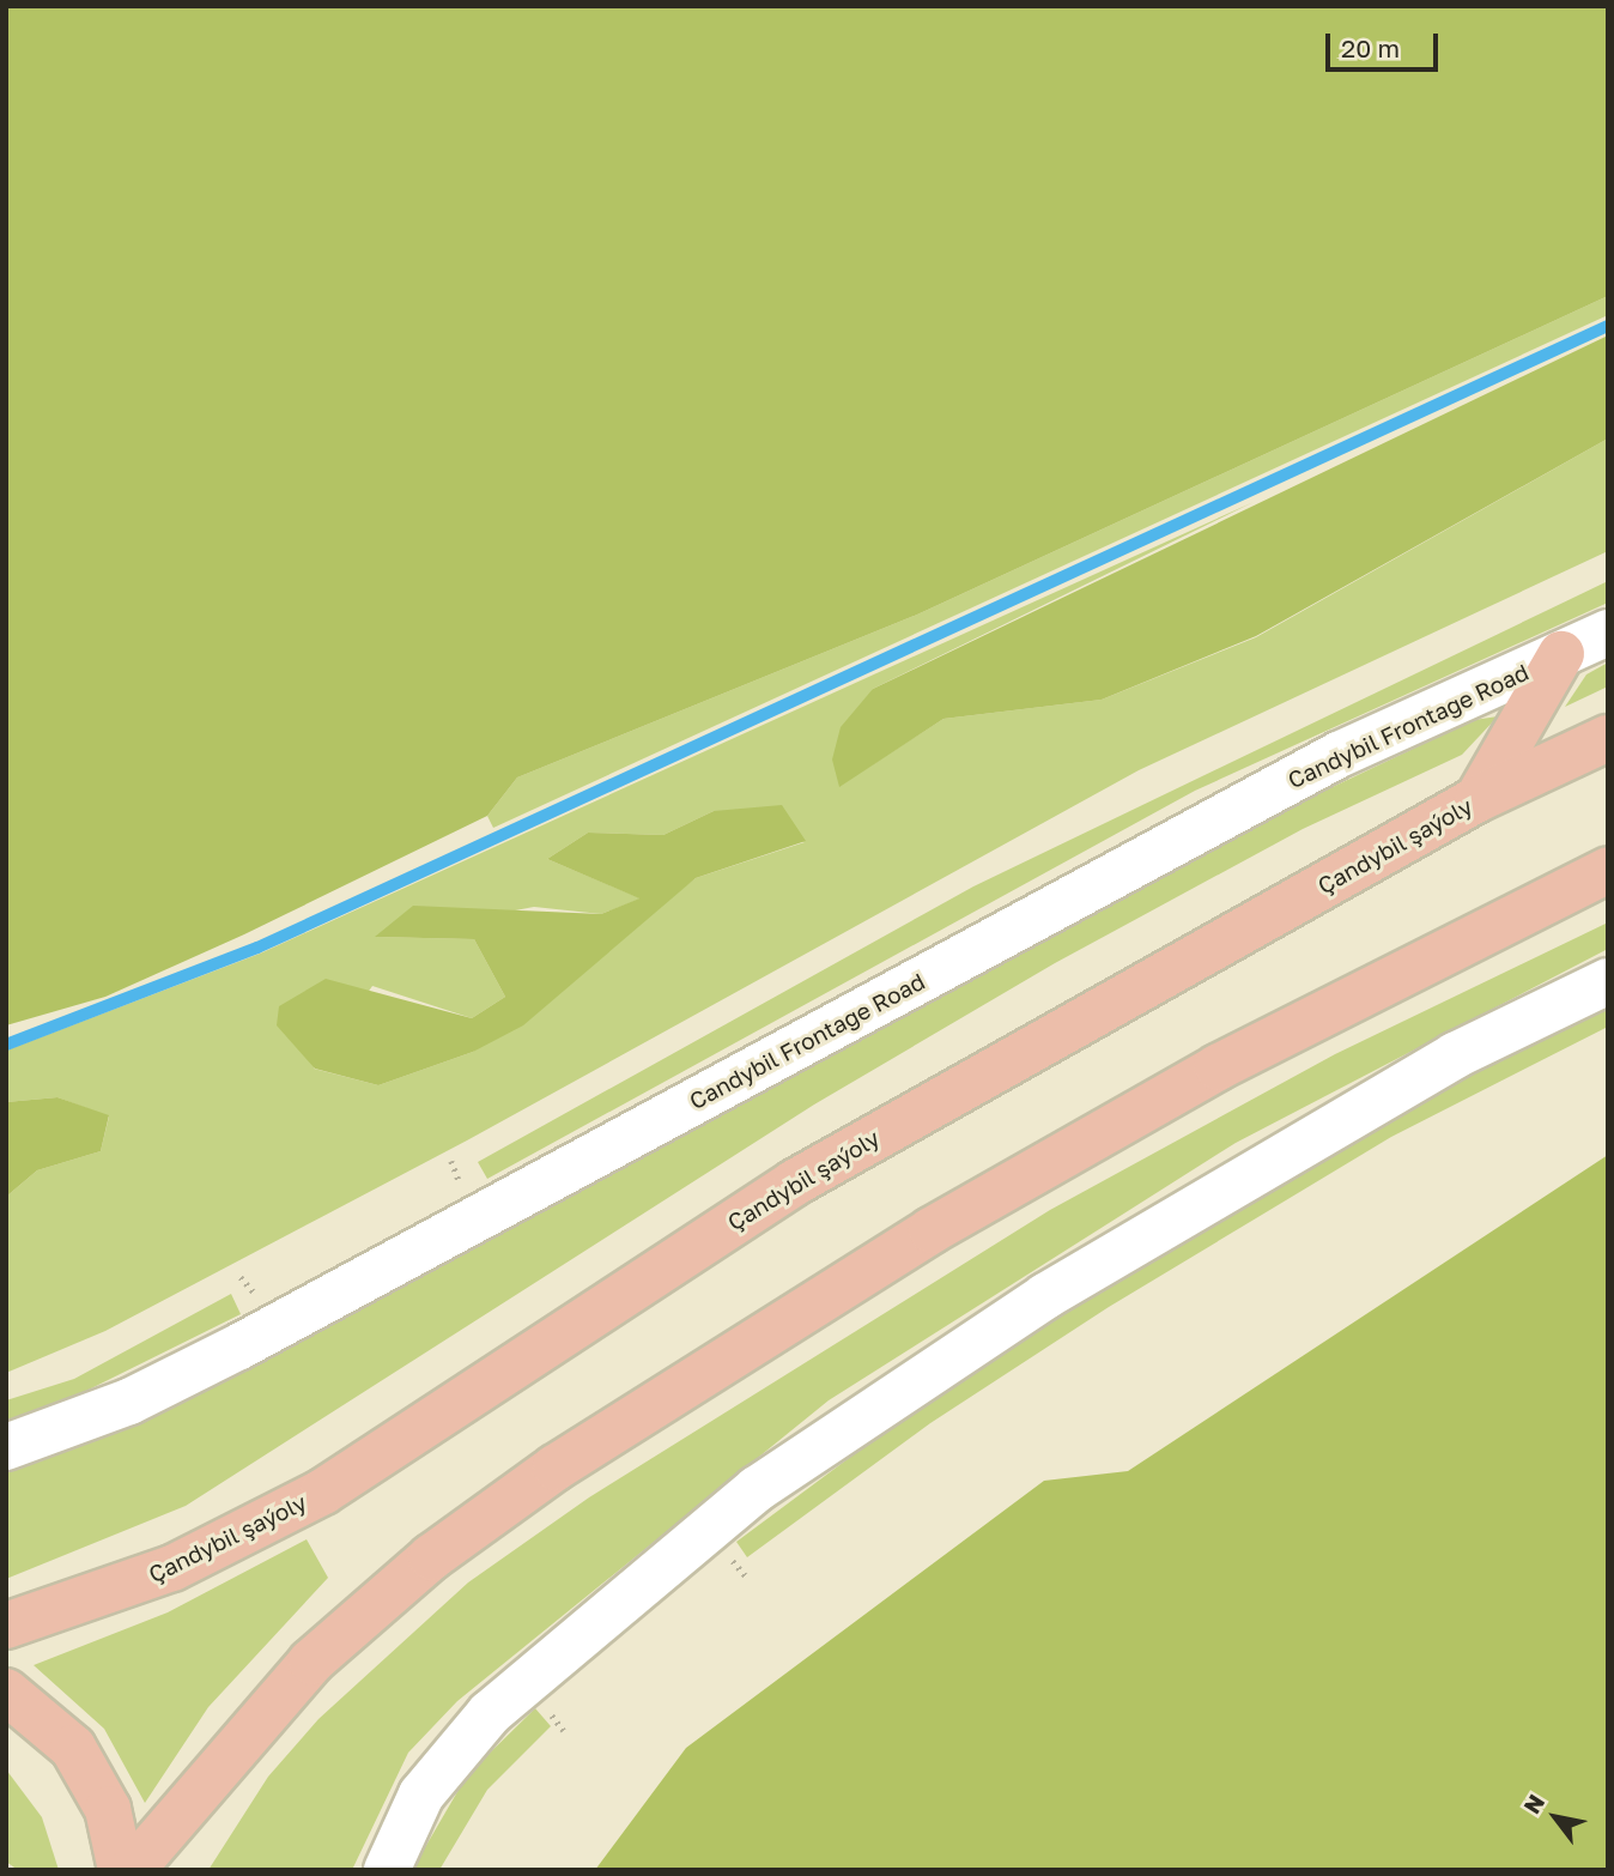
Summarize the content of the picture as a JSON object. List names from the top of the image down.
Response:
{
  "streets": {
    "main road": ["Çandybil şaýoly"],
    "street": ["Candybil Frontage Road"]
  },
  "scale_bar": "20 m",
  "north": "top left"
}
